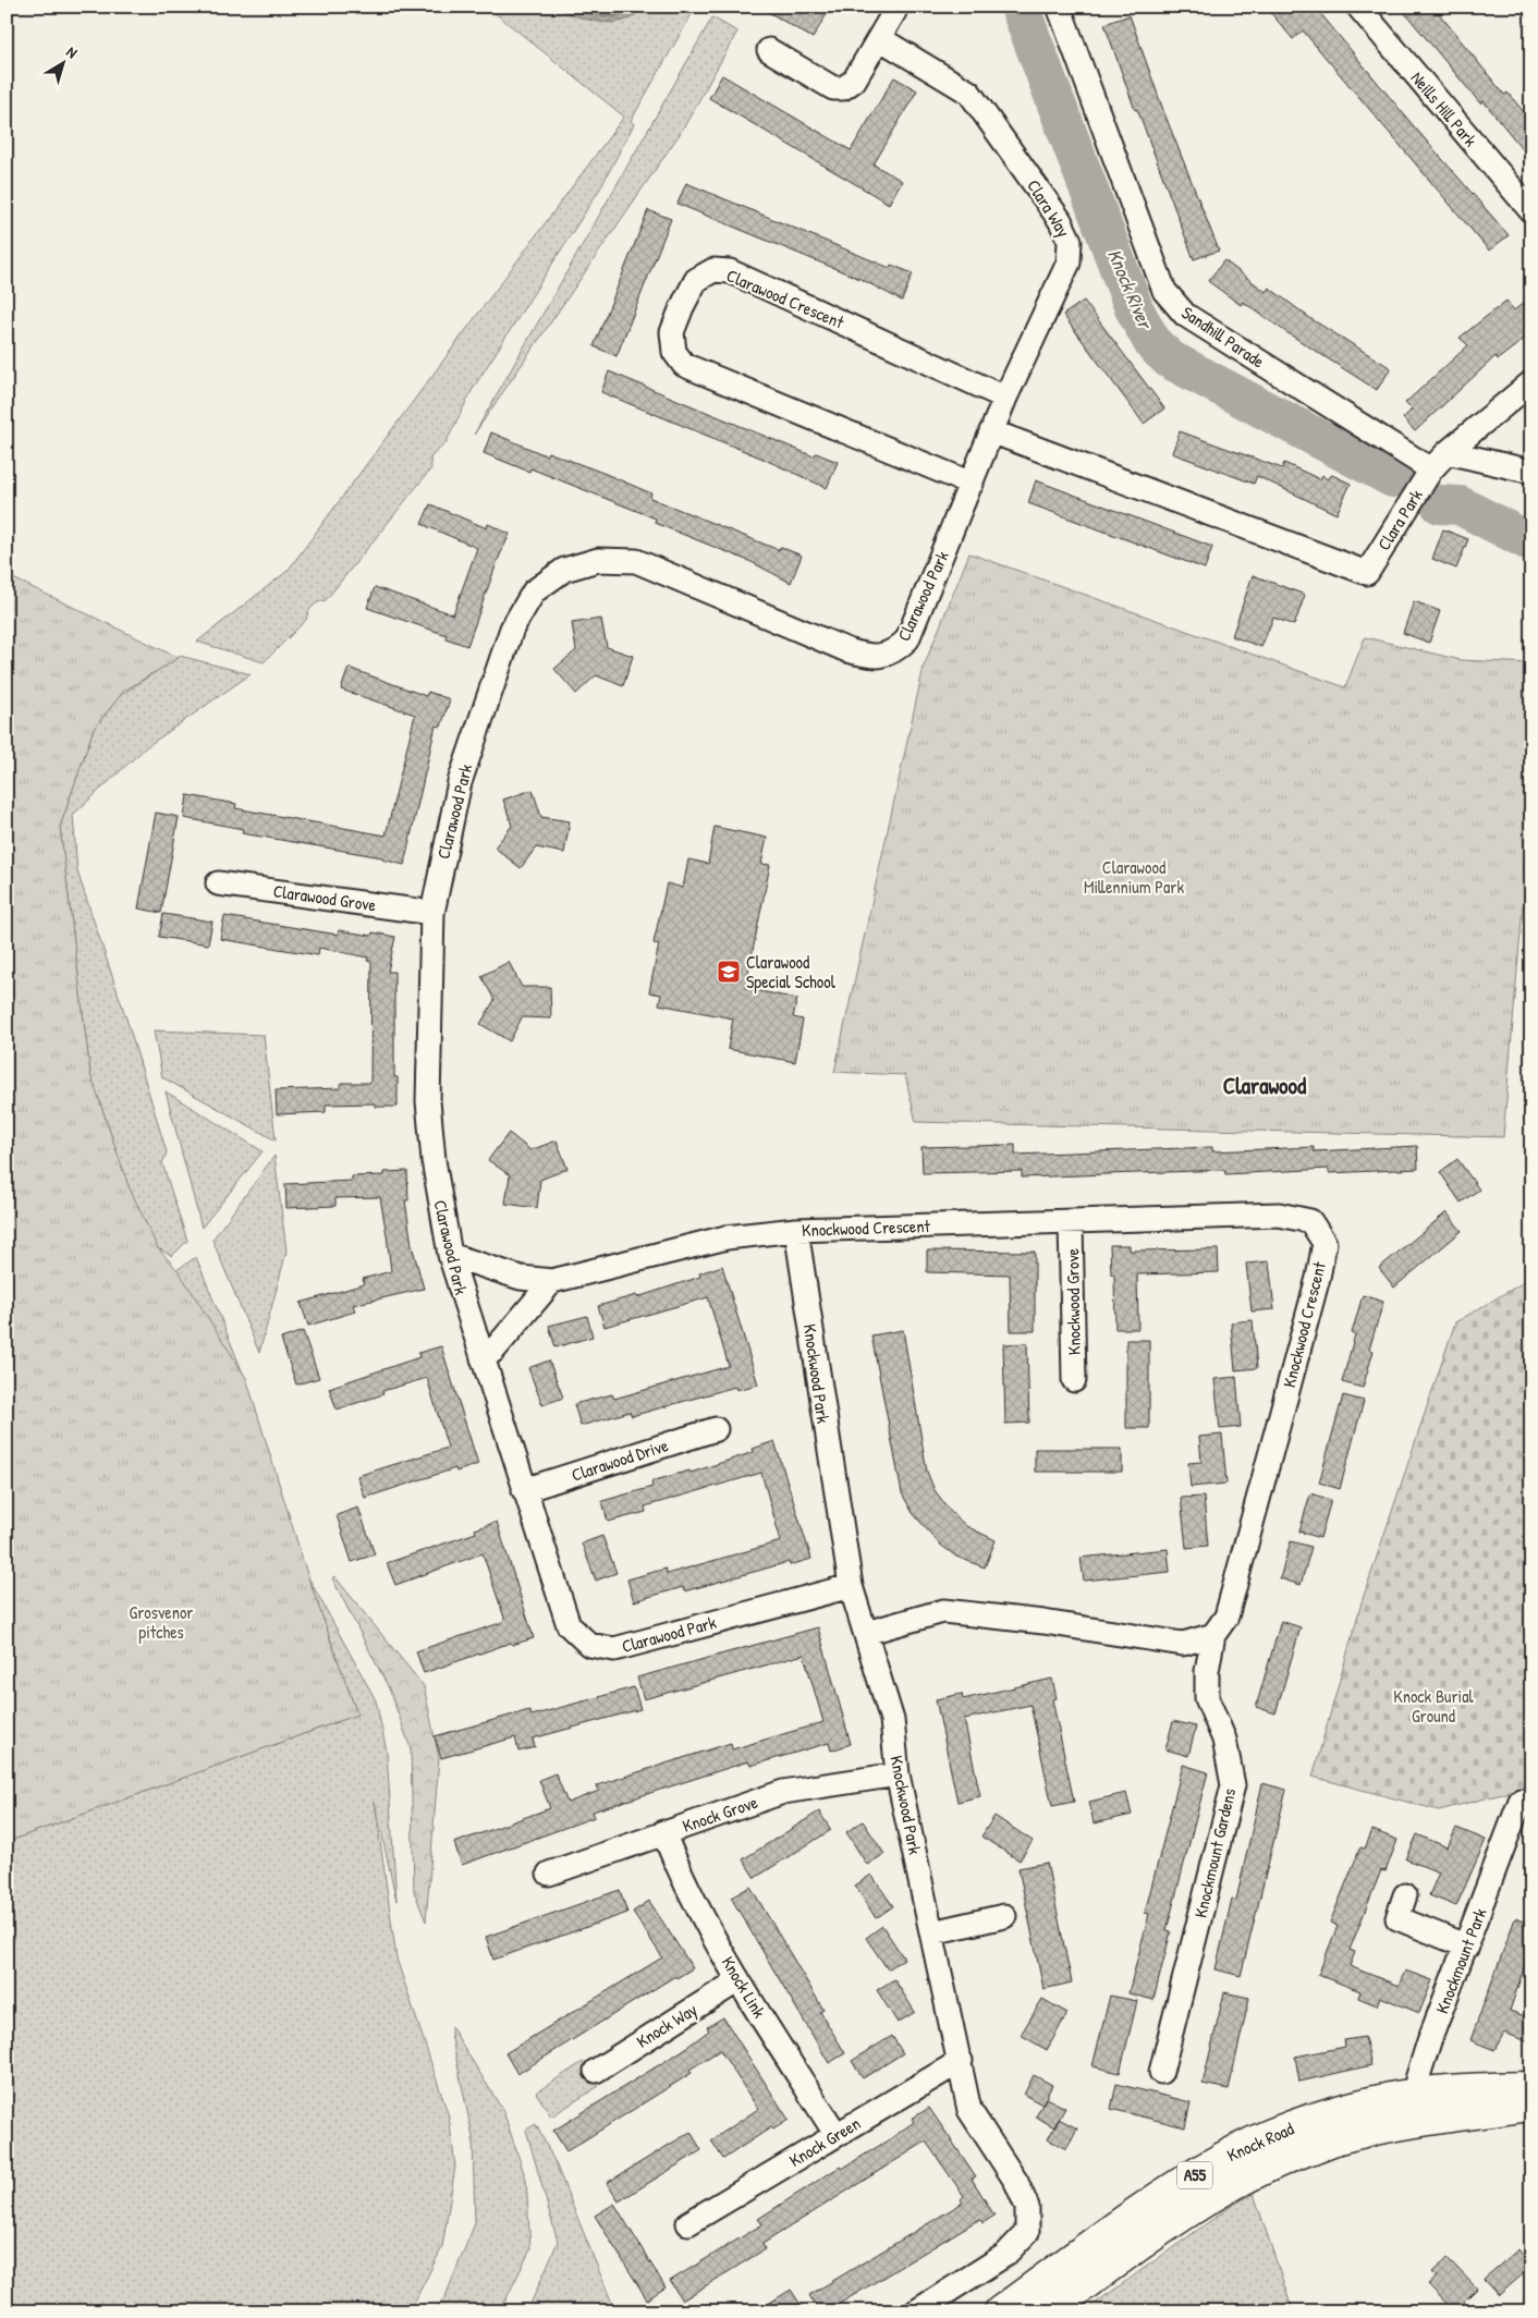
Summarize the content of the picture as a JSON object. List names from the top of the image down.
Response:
{
  "streets": {
    "highway": ["Knock Road", "A55"],
    "street": [
      "Neills Hill Park",
      "Clara Way",
      "Clarawood Crescent",
      "Sandhill Parade",
      "Clara Park",
      "Clarawood Park",
      "Clarawood Grove",
      "Knockwood Crescent",
      "Knockwood Grove",
      "Knockwood Park",
      "Clarawood Drive",
      "Knock Grove",
      "Knockmount Gardens",
      "Knockmount Park",
      "Knock Link",
      "Knock Way",
      "Knock Green"
    ]
  },
  "crossings": [
    ["Clara Way", "Clarawood Crescent"],
    ["Clara Way", "Clara Park"],
    ["Clara Way", "Clarawood Park"],
    ["Clarawood Crescent", "Clarawood Park"],
    ["Sandhill Parade", "Clara Park"],
    ["Clara Park", "Clarawood Park"],
    ["Clarawood Park", "Clarawood Grove"],
    ["Clarawood Park", "Knockwood Crescent"],
    ["Clarawood Park", "Knockwood Park"],
    ["Clarawood Park", "Clarawood Drive"],
    ["Knockwood Crescent", "Knockwood Grove"],
    ["Knockwood Crescent", "Knockwood Park"],
    ["Knockwood Crescent", "Knockmount Gardens"],
    ["Knockwood Park", "Knock Grove"],
    ["Knockwood Park", "Knock Green"],
    ["Knock Grove", "Knock Link"],
    ["Knockmount Park", "Knock Road"],
    ["Knock Link", "Knock Way"],
    ["Knock Link", "Knock Green"]
  ],
  "districts": ["Clarawood"],
  "water": ["Knock River"],
  "parks": ["Clarawood Millennium Park", "Grosvenor pitches", "Knock Burial Ground"],
  "places": {
    "school or university": ["Clarawood Special School"]
  },
  "north": "top right"
}
